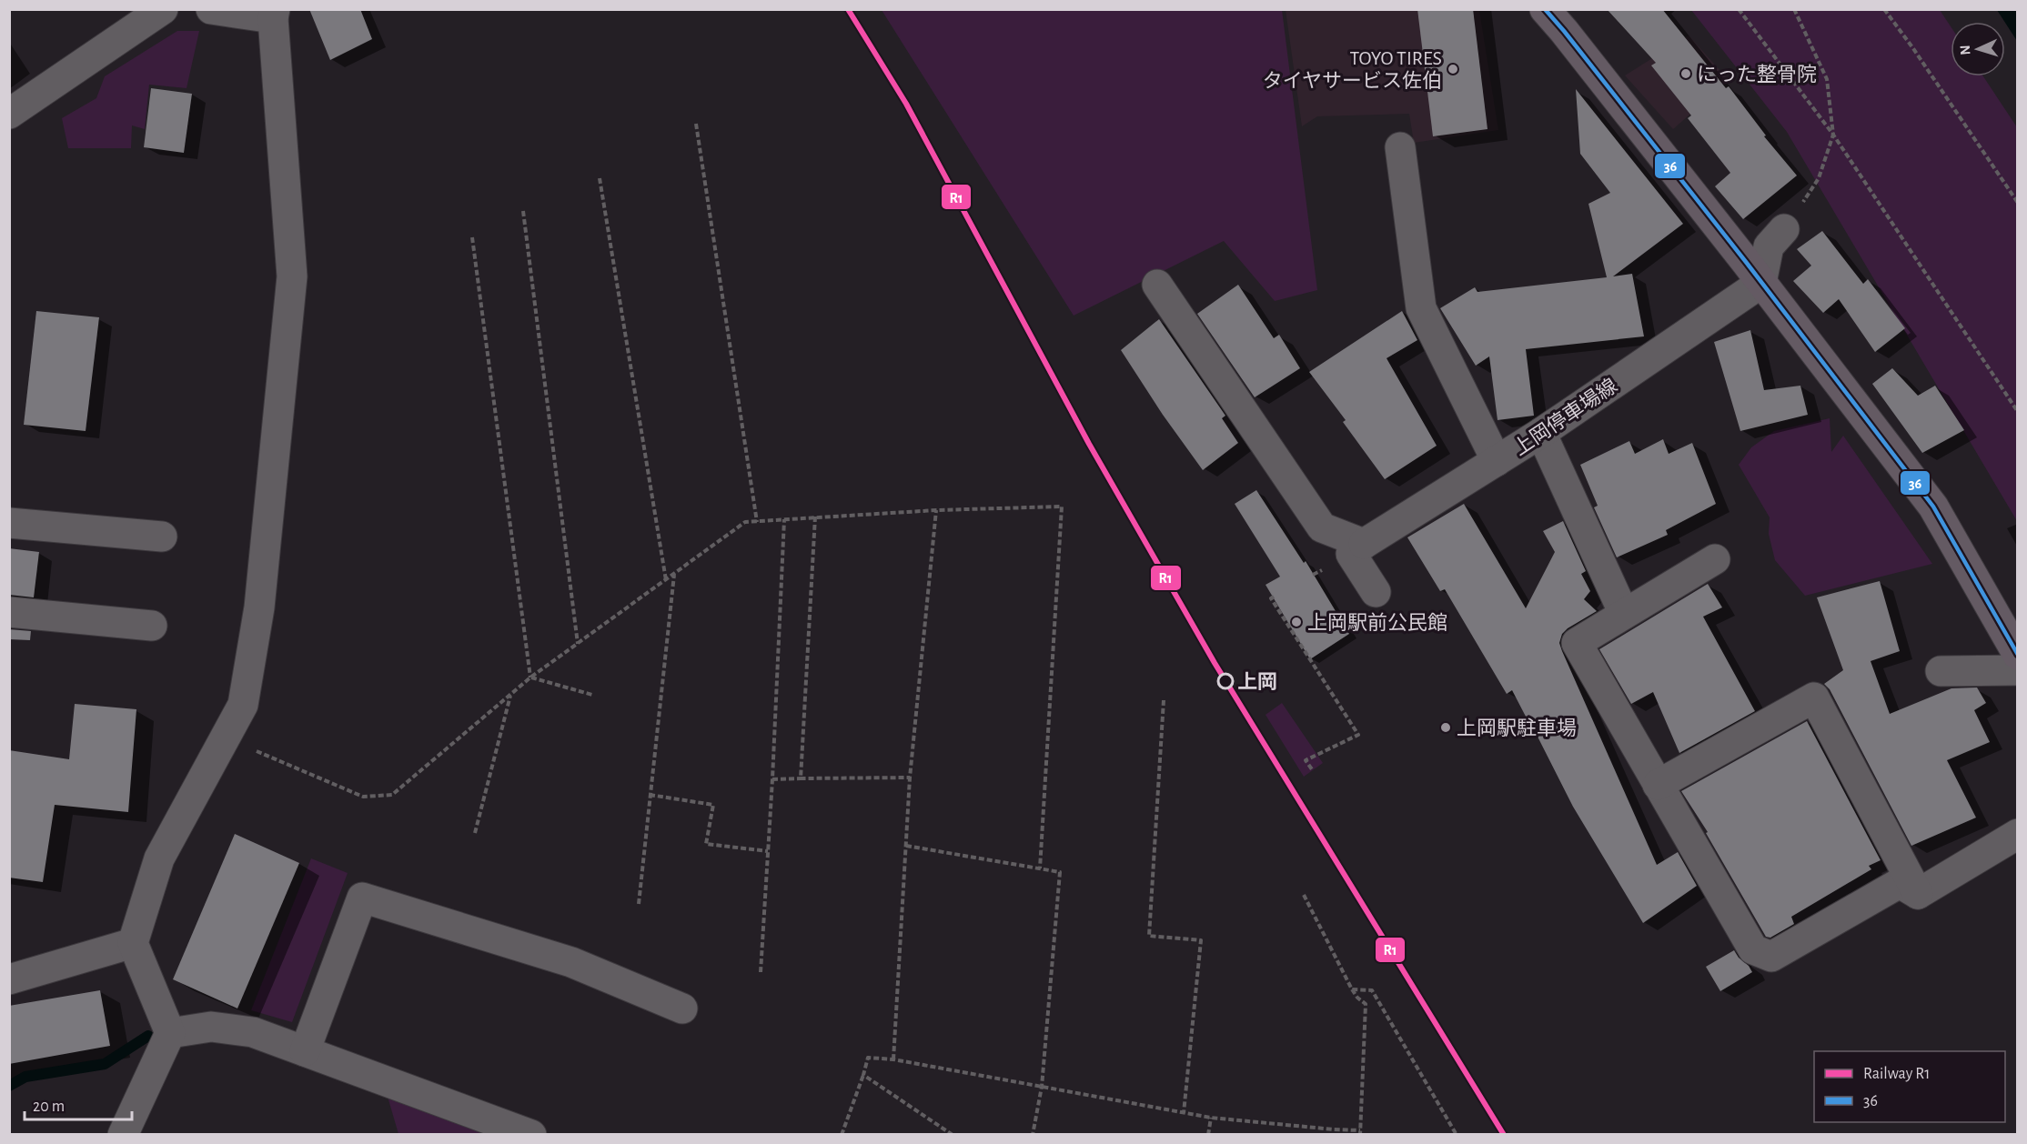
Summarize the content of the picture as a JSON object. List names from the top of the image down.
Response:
{
  "streets": {
    "street": ["上岡停車場線"]
  },
  "places": [
    "TOYO TIRES タイヤサービス佐伯",
    "にった整骨院",
    "上岡駅前公民館",
    "上岡",
    "上岡駅駐車場"
  ],
  "lines": ["rail line R1", "transit line 36"],
  "legend": ["Railway R1", "36"],
  "scale_bar": "20 m",
  "north": "left"
}
